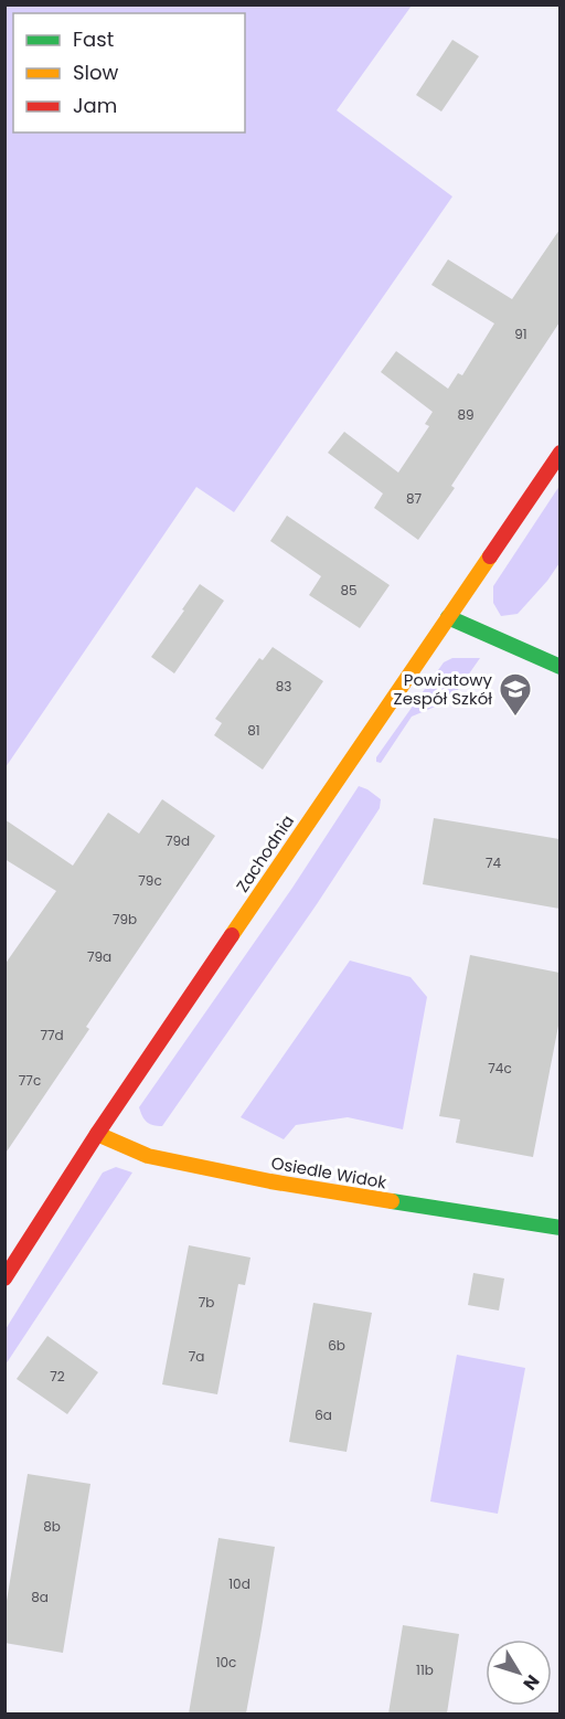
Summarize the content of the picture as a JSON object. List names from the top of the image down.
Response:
{
  "streets": {
    "street": ["Zachodnia", "Osiedle Widok"]
  },
  "crossings": [
    ["Zachodnia", "Osiedle Widok"]
  ],
  "places": {
    "school or university": ["Powiatowy Zespół Szkół"]
  },
  "house_numbers": [
    "91",
    "89",
    "87",
    "85",
    "83",
    "81",
    "79d",
    "74",
    "79c",
    "79b",
    "79a",
    "77d",
    "74c",
    "77c",
    "7b",
    "6b",
    "7a",
    "72",
    "6a",
    "8b",
    "10d",
    "8a",
    "10c",
    "11b"
  ],
  "legend": ["Fast", "Slow", "Jam"],
  "north": "bottom right"
}
